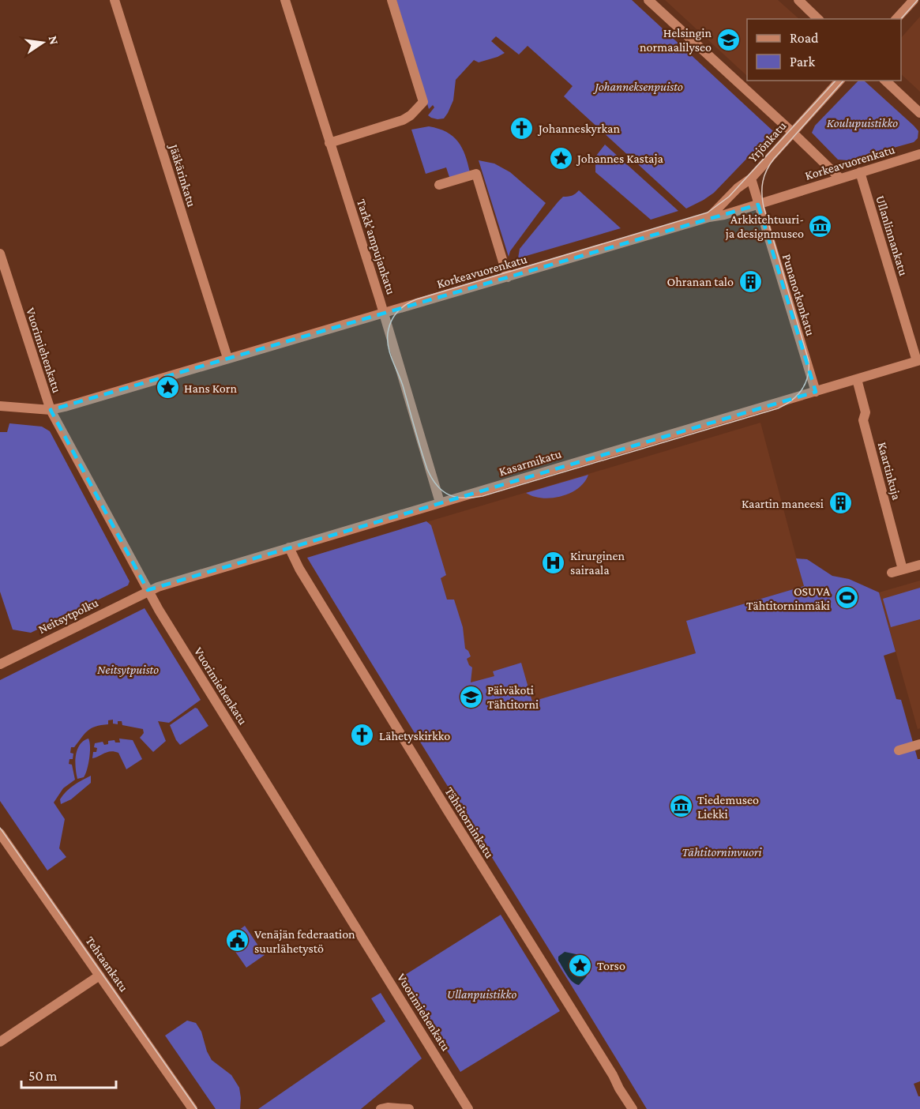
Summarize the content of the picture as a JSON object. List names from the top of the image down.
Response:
{
  "streets": {
    "street": [
      "Yrjönkatu",
      "Korkeavuorenkatu",
      "Jääkärinkatu",
      "Ullanlinnankatu",
      "Tarkk'ampujankatu",
      "Punanotkonkatu",
      "Vuorimiehenkatu",
      "Kasarmikatu",
      "Kaartinkuja",
      "Neitsytpolku",
      "Tähtitorninkatu",
      "Tehtaankatu"
    ]
  },
  "crossings": [
    ["Yrjönkatu", "Korkeavuorenkatu"],
    ["Yrjönkatu", "Punanotkonkatu"],
    ["Korkeavuorenkatu", "Jääkärinkatu"],
    ["Korkeavuorenkatu", "Ullanlinnankatu"],
    ["Korkeavuorenkatu", "Tarkk'ampujankatu"],
    ["Korkeavuorenkatu", "Punanotkonkatu"],
    ["Korkeavuorenkatu", "Vuorimiehenkatu"],
    ["Ullanlinnankatu", "Kasarmikatu"],
    ["Tarkk'ampujankatu", "Kasarmikatu"],
    ["Punanotkonkatu", "Kasarmikatu"],
    ["Vuorimiehenkatu", "Kasarmikatu"],
    ["Vuorimiehenkatu", "Neitsytpolku"],
    ["Kasarmikatu", "Kaartinkuja"],
    ["Kasarmikatu", "Neitsytpolku"],
    ["Kasarmikatu", "Tähtitorninkatu"]
  ],
  "parks": [
    "Johanneksenpuisto",
    "Koulupuistikko",
    "Neitsytpuisto",
    "Tähtitorninvuori",
    "Ullanpuistikko"
  ],
  "places": {
    "school or university": ["Helsingin normaalilyseo", "Päiväkoti Tähtitorni"],
    "church": ["Johanneskyrkan", "Lähetyskirkko"],
    "place": ["Johannes Kastaja", "Hans Korn", "Torso"],
    "museum": ["Arkkitehtuuri- ja designmuseo", "Tiedemuseo Liekki"],
    "building": ["Ohranan talo", "Kaartin maneesi"],
    "hospital": ["Kirurginen sairaala"],
    "sports": ["OSUVA Tähtitorninmäki"],
    "public building": ["Venäjän federaation suurlähetystö"]
  },
  "legend": ["Road", "Park"],
  "scale_bar": "50 m",
  "north": "right"
}
